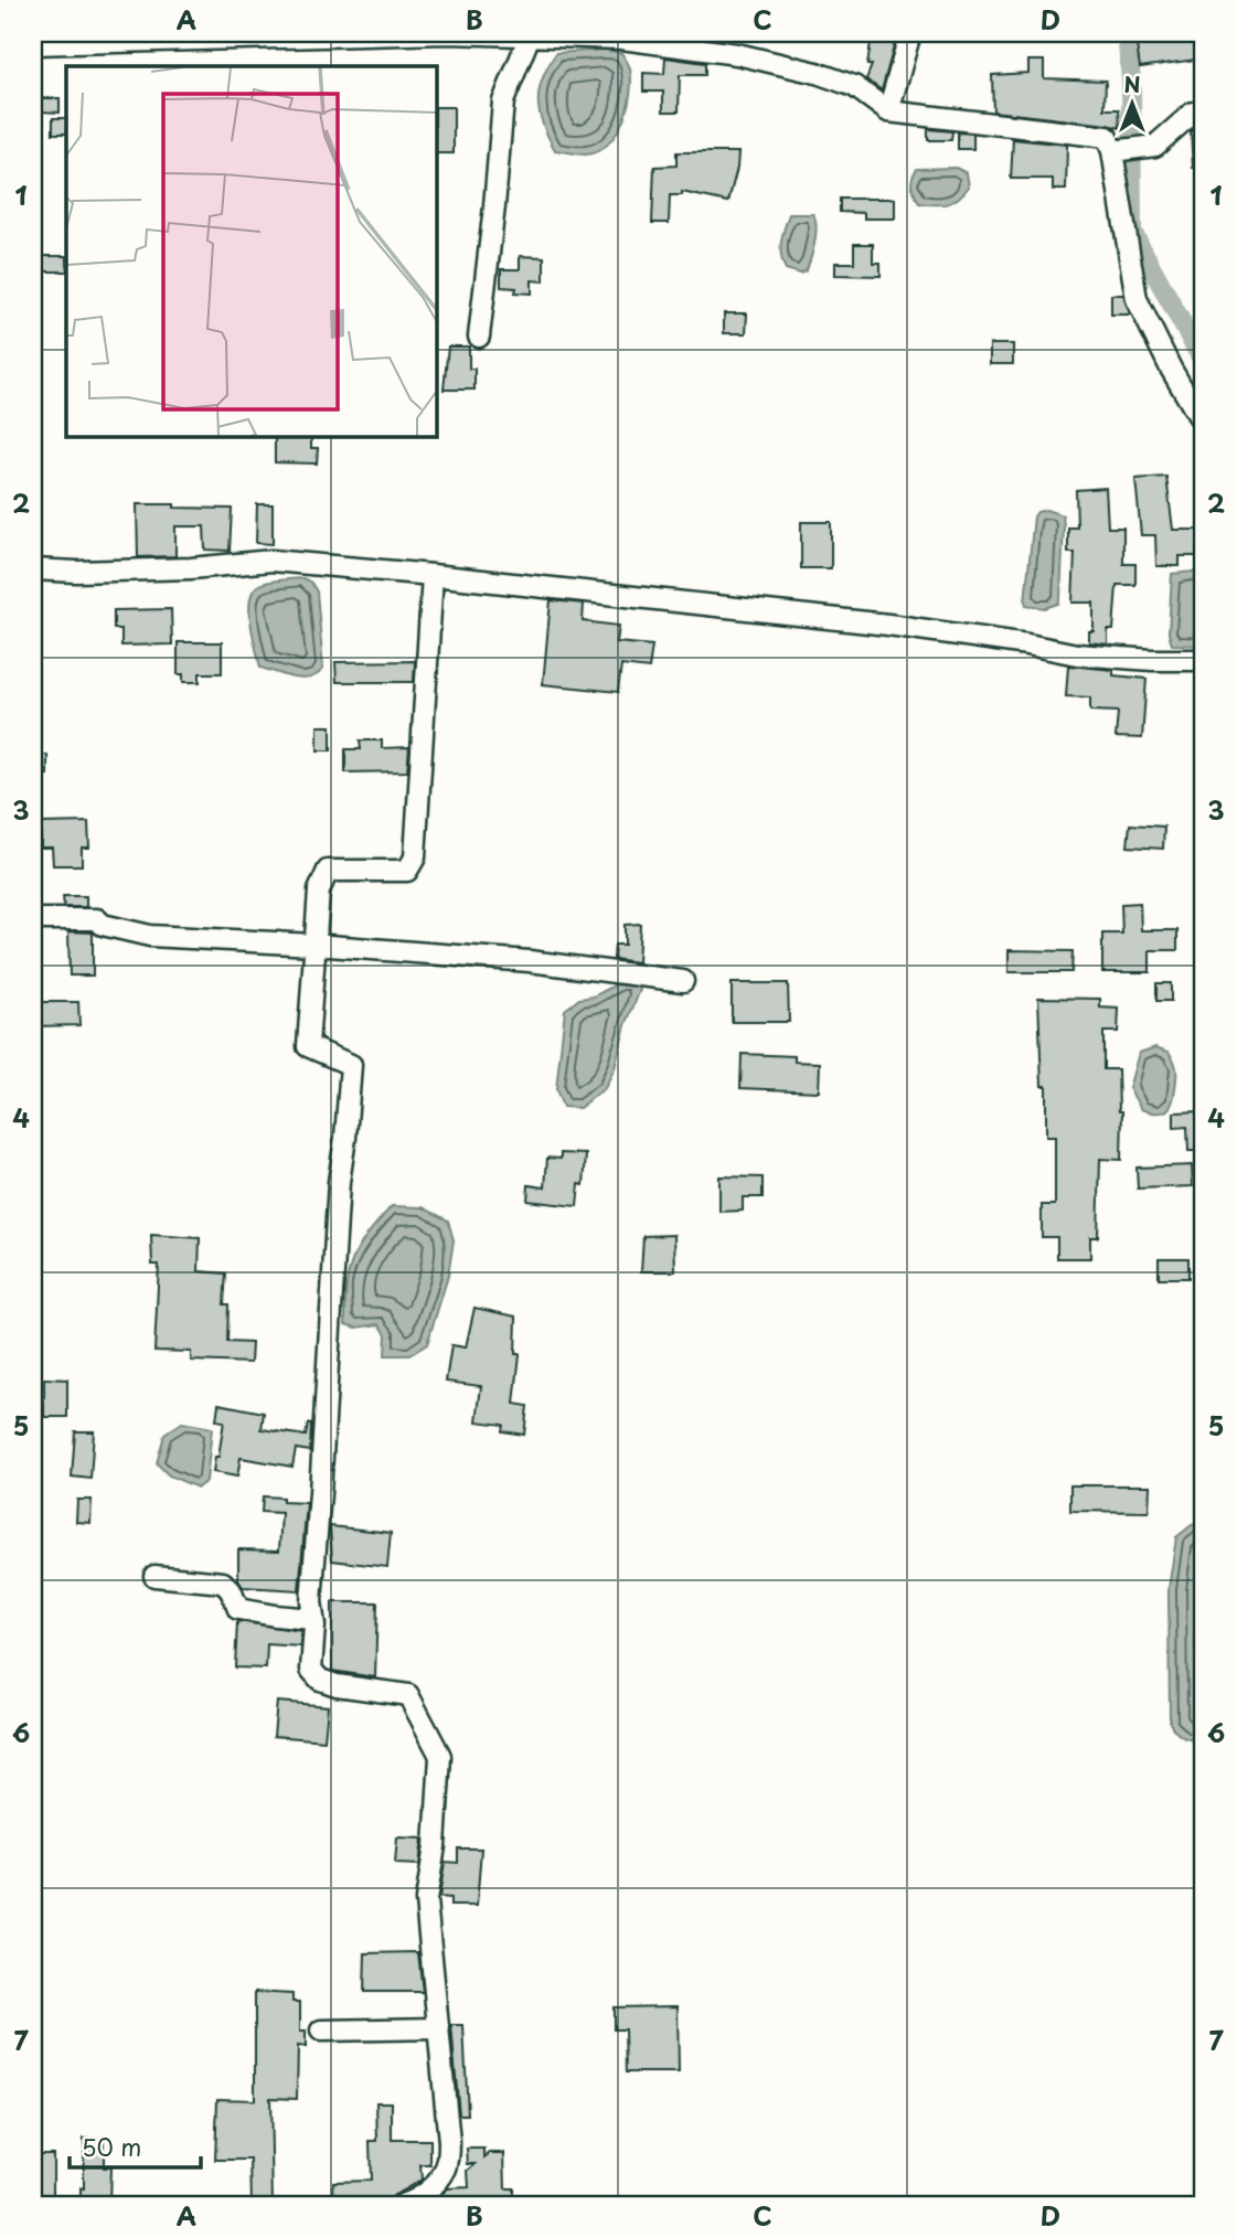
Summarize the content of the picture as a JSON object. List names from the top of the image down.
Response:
{
  "scale_bar": "50 m",
  "north": "top",
  "grid": {
    "columns": [
      "A",
      "B",
      "C",
      "D"
    ],
    "rows": [
      "1",
      "2",
      "3",
      "4",
      "5",
      "6",
      "7"
    ]
  }
}
